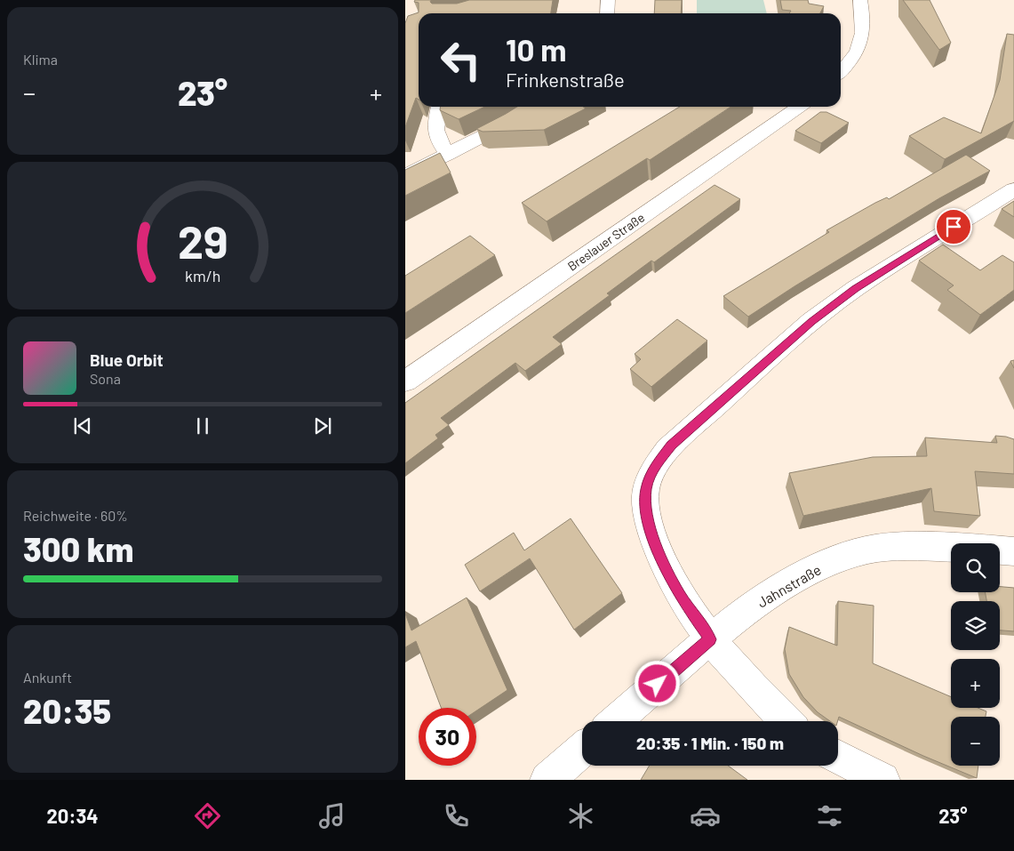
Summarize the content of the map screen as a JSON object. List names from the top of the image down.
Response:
{
  "streets": {
    "street": ["Breslauer Straße", "Jahnstraße"]
  },
  "page": {
    "tile": [
      "Klima",
      ["Reichweite · 60%", "300 km"],
      ["Ankunft", "20:35"]
    ],
    "turn": ["10 m", "Frinkenstraße"],
    "heat": ["−", "23°", "+"],
    "song": ["Blue Orbit", "Sona"],
    "map_buttons": ["+", "−"],
    "limit": "30",
    "trip": "20:35 · 1 Min. · 150 m",
    "tabs": ["20:34", "23°"],
    "gauge": ["29", "km/h"]
  }
}
